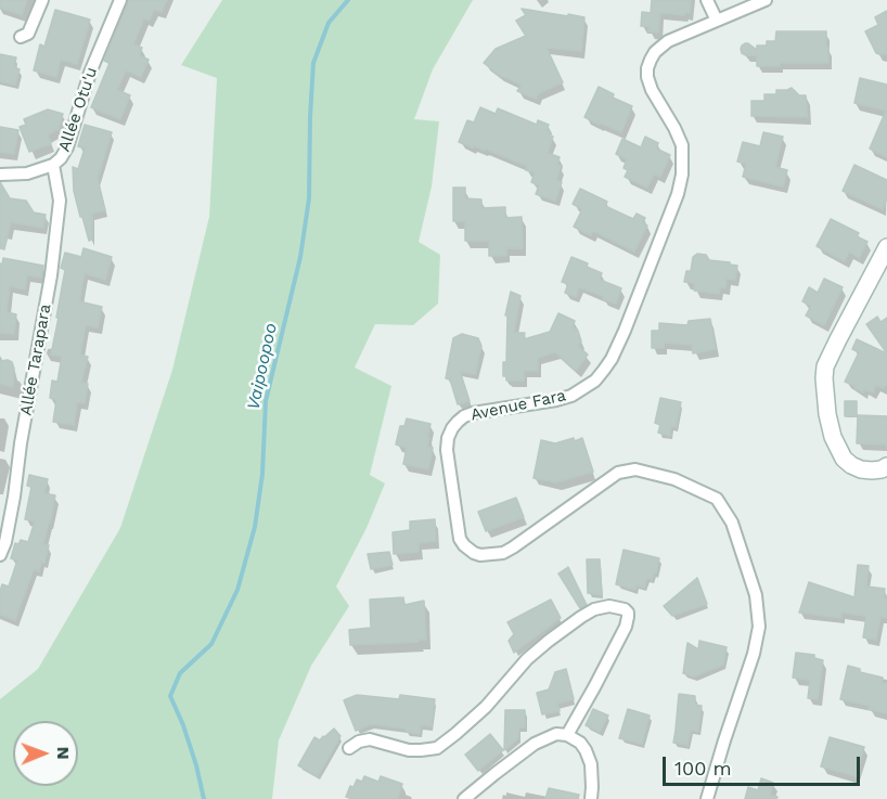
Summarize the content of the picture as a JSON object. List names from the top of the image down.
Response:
{
  "streets": {
    "street": ["Allée Otu'u", "Allée Tarapara", "Avenue Fara"]
  },
  "crossings": [
    ["Allée Otu'u", "Allée Tarapara"]
  ],
  "water": ["Vaipoopoo"],
  "scale_bar": "100 m",
  "north": "right"
}
